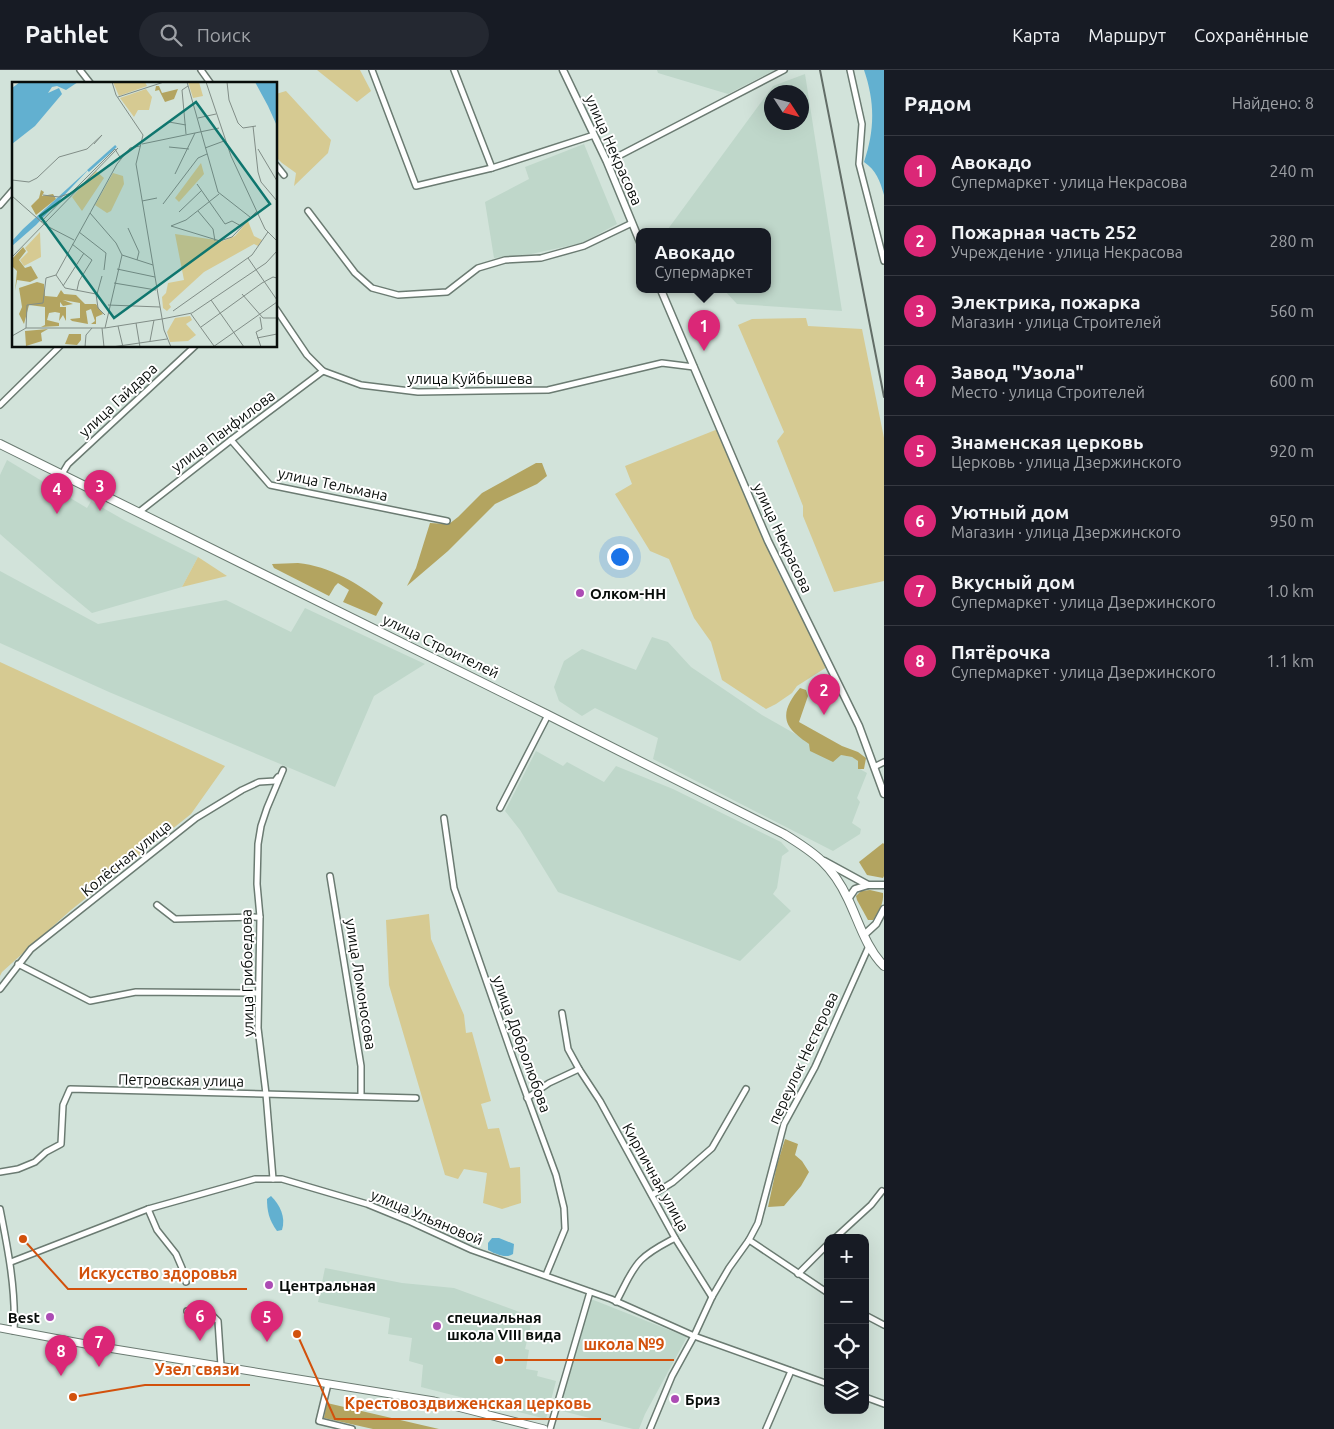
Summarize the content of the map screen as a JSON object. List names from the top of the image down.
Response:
{
  "streets": {
    "main road": ["улица Строителей"],
    "street": [
      "улица Некрасова",
      "улица Куйбышева",
      "улица Гайдара",
      "улица Панфилова",
      "улица Тельмана",
      "Колёсная улица",
      "улица Грибоедова",
      "улица Ломоносова",
      "улица Добролюбова",
      "переулок Нестерова",
      "Петровская улица",
      "Кирпичная улица",
      "улица Ульяновой"
    ]
  },
  "crossings": [
    ["улица Некрасова", "улица Куйбышева"],
    ["улица Куйбышева", "улица Панфилова"],
    ["улица Гайдара", "улица Строителей"],
    ["улица Панфилова", "улица Тельмана"],
    ["улица Панфилова", "улица Строителей"],
    ["улица Строителей", "переулок Нестерова"],
    ["Колёсная улица", "улица Грибоедова"],
    ["улица Грибоедова", "Петровская улица"],
    ["улица Грибоедова", "улица Ульяновой"],
    ["улица Ломоносова", "Петровская улица"],
    ["улица Добролюбова", "улица Ульяновой"],
    ["переулок Нестерова", "Кирпичная улица"],
    ["переулок Нестерова", "улица Ульяновой"]
  ],
  "places": [
    "Олком-НН",
    "Искусство здоровья",
    "Центральная",
    "Best",
    "специальная школа VIII вида",
    "Крестовоздвиженская церковь",
    "школа №9",
    "Узел связи",
    "Бриз"
  ],
  "north": "bottom right",
  "page": {
    "header": "Pathlet",
    "search": "Поиск",
    "nav": ["Карта", "Маршрут", "Сохранённые"],
    "heading": ["Рядом", "Найдено: 8"],
    "list": [
      {
        "mark": "1",
        "name": "Авокадо",
        "note": "Супермаркет · улица Некрасова",
        "value": "240 m"
      },
      {
        "mark": "2",
        "name": "Пожарная часть 252",
        "note": "Учреждение · улица Некрасова",
        "value": "280 m"
      },
      {
        "mark": "3",
        "name": "Электрика, пожарка",
        "note": "Магазин · улица Строителей",
        "value": "560 m"
      },
      {
        "mark": "4",
        "name": "Завод \"Узола\"",
        "note": "Место · улица Строителей",
        "value": "600 m"
      },
      {
        "mark": "5",
        "name": "Знаменская церковь",
        "note": "Церковь · улица Дзержинского",
        "value": "920 m"
      },
      {
        "mark": "6",
        "name": "Уютный дом",
        "note": "Магазин · улица Дзержинского",
        "value": "950 m"
      },
      {
        "mark": "7",
        "name": "Вкусный дом",
        "note": "Супермаркет · улица Дзержинского",
        "value": "1.0 km"
      },
      {
        "mark": "8",
        "name": "Пятёрочка",
        "note": "Супермаркет · улица Дзержинского",
        "value": "1.1 km"
      }
    ],
    "popup": ["Авокадо", "Супермаркет"],
    "pins": [
      "1",
      "3",
      "4",
      "2",
      "6",
      "5",
      "7",
      "8"
    ],
    "map_buttons": ["+", "−"]
  }
}
